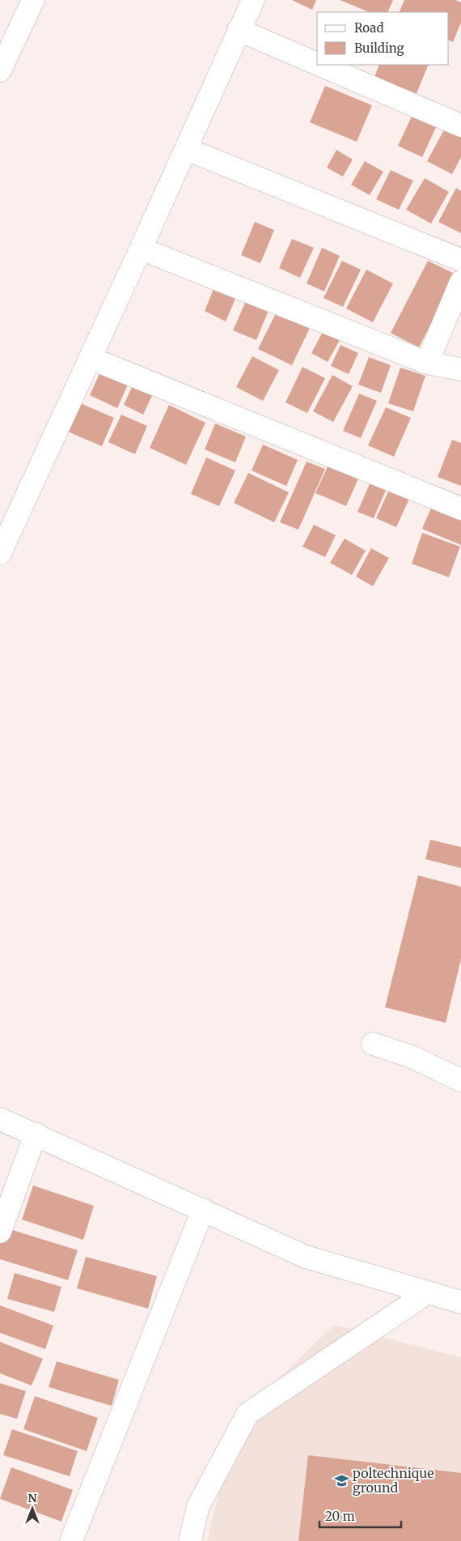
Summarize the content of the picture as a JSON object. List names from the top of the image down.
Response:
{
  "places": {
    "school or university": ["poltechnique ground"]
  },
  "legend": ["Road", "Building"],
  "scale_bar": "20 m",
  "north": "top"
}
